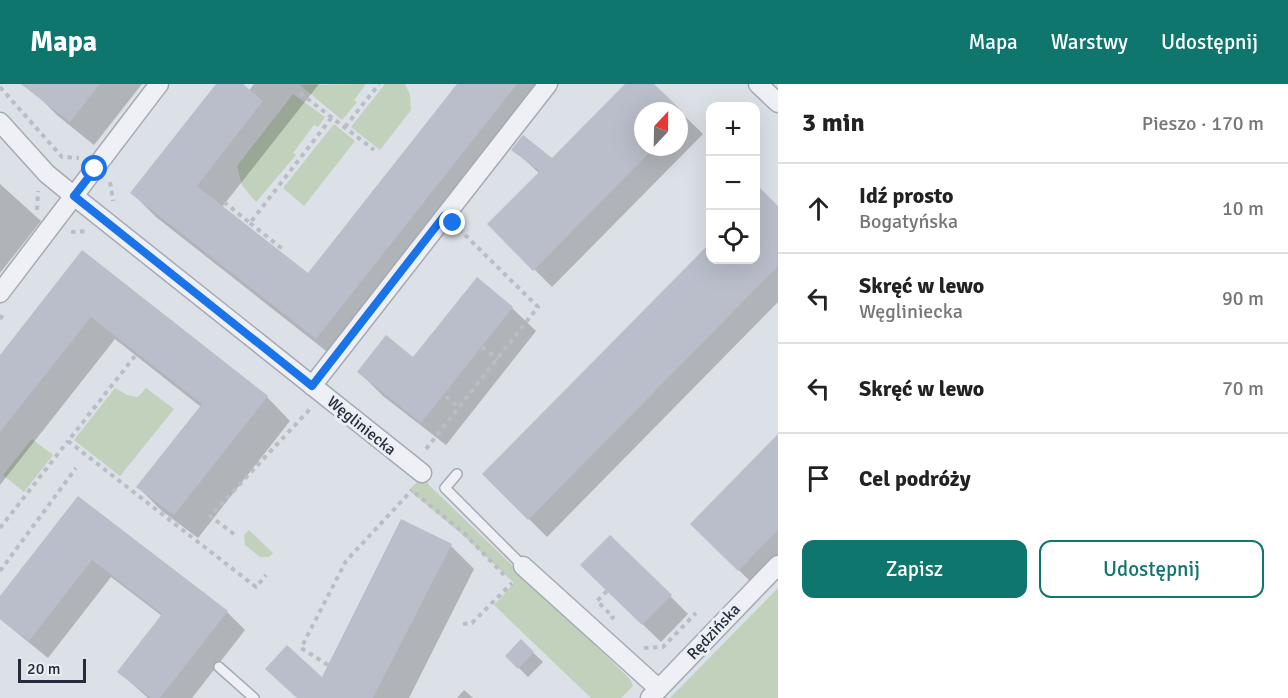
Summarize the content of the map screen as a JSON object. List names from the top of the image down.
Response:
{
  "streets": {
    "street": ["Węgliniecka", "Rędzińska"]
  },
  "scale_bar": "20 m",
  "north": "top",
  "page": {
    "header": "Mapa",
    "nav": ["Mapa", "Warstwy", "Udostępnij"],
    "heading": ["3 min", "Pieszo · 170 m"],
    "map_buttons": ["+", "−"],
    "list": [
      ["Idź prosto", "Bogatyńska", "10 m"],
      ["Skręć w lewo", "Węgliniecka", "90 m"],
      ["Skręć w lewo", "70 m"],
      "Cel podróży"
    ],
    "buttons": ["Zapisz", "Udostępnij"],
    "scale": "20 m"
  }
}
